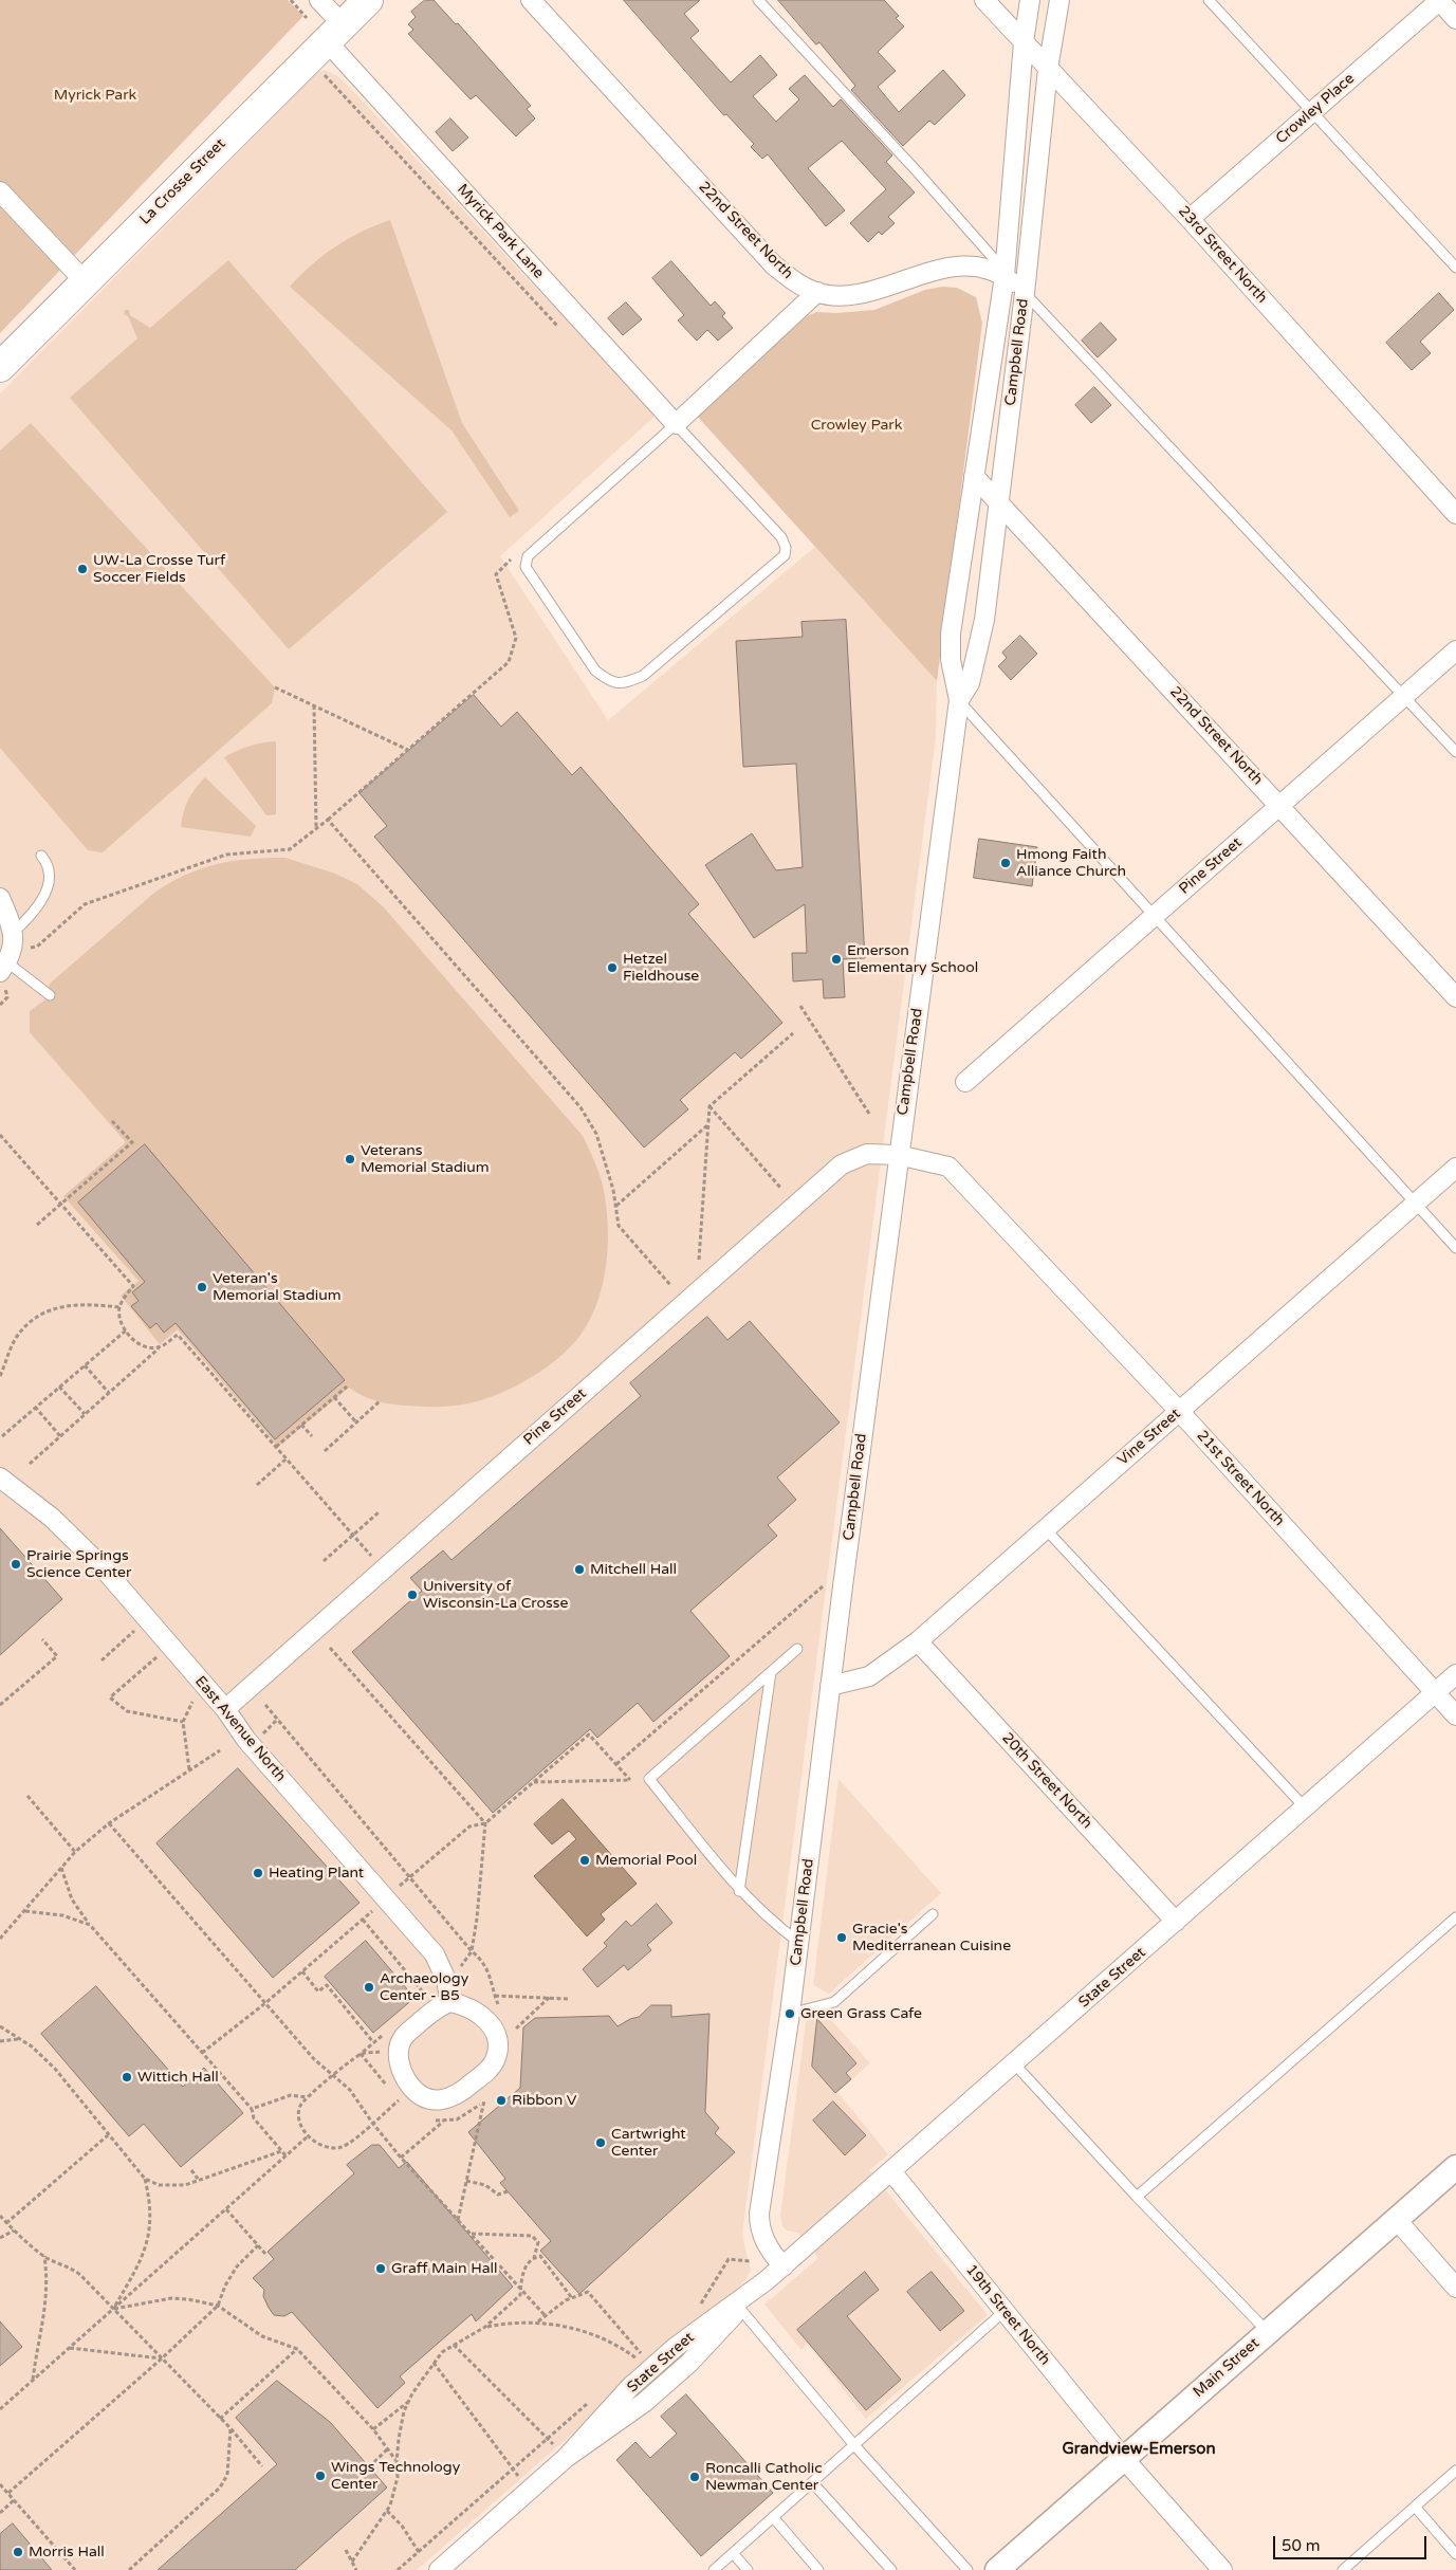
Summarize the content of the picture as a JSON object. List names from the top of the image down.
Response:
{
  "streets": {
    "main road": ["La Crosse Street"],
    "street": [
      "Crowley Place",
      "22nd Street North",
      "Myrick Park Lane",
      "23rd Street North",
      "Campbell Road",
      "Pine Street",
      "Vine Street",
      "21st Street North",
      "East Avenue North",
      "20th Street North",
      "State Street",
      "19th Street North",
      "Main Street"
    ]
  },
  "crossings": [
    ["Crowley Place", "23rd Street North"],
    ["La Crosse Street", "Myrick Park Lane"],
    ["22nd Street North", "Campbell Road"],
    ["22nd Street North", "Pine Street"],
    ["23rd Street North", "Campbell Road"],
    ["Campbell Road", "Pine Street"],
    ["Campbell Road", "Vine Street"],
    ["Campbell Road", "21st Street North"],
    ["Campbell Road", "State Street"],
    ["Pine Street", "21st Street North"],
    ["Pine Street", "East Avenue North"],
    ["Vine Street", "21st Street North"],
    ["Vine Street", "20th Street North"],
    ["21st Street North", "State Street"],
    ["20th Street North", "State Street"],
    ["State Street", "19th Street North"],
    ["19th Street North", "Main Street"]
  ],
  "districts": ["Grandview-Emerson"],
  "parks": ["Myrick Park", "Crowley Park"],
  "places": [
    "UW-La Crosse Turf Soccer Fields",
    "Hmong Faith Alliance Church",
    "Emerson Elementary School",
    "Hetzel Fieldhouse",
    "Veterans Memorial Stadium",
    "Veteran's Memorial Stadium",
    "Prairie Springs Science Center",
    "Mitchell Hall",
    "University of Wisconsin-La Crosse",
    "Memorial Pool",
    "Heating Plant",
    "Gracie's Mediterranean Cuisine",
    "Archaeology Center - B5",
    "Green Grass Cafe",
    "Wittich Hall",
    "Ribbon V",
    "Cartwright Center",
    "Graff Main Hall",
    "Wings Technology Center",
    "Roncalli Catholic Newman Center",
    "Morris Hall"
  ],
  "scale_bar": "50 m"
}
